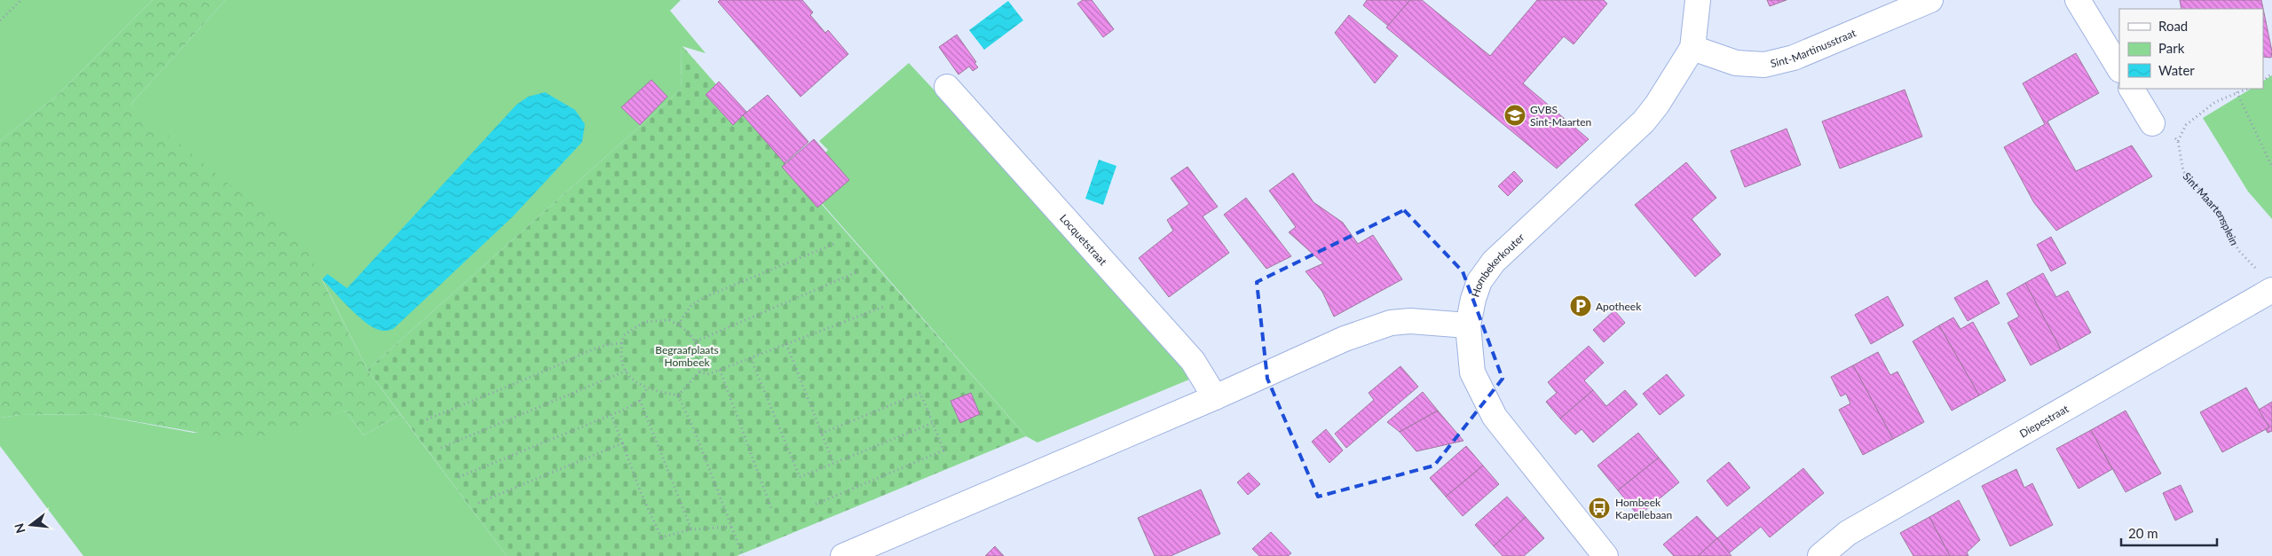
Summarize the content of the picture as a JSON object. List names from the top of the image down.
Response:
{
  "streets": {
    "street": [
      "Sint-Martinusstraat",
      "Locquetstraat",
      "Hombekerkouter",
      "Diepestraat"
    ],
    "path": ["Sint Maartensplein"]
  },
  "crossings": [
    ["Sint-Martinusstraat", "Hombekerkouter"],
    ["Sint Maartensplein", "Diepestraat"]
  ],
  "parks": ["Begraafplaats Hombeek"],
  "places": {
    "school or university": ["GVBS Sint-Maarten"],
    "parking": ["Apotheek"],
    "bus stop": ["Hombeek Kapellebaan"]
  },
  "legend": ["Road", "Park", "Water"],
  "scale_bar": "20 m",
  "north": "left"
}
